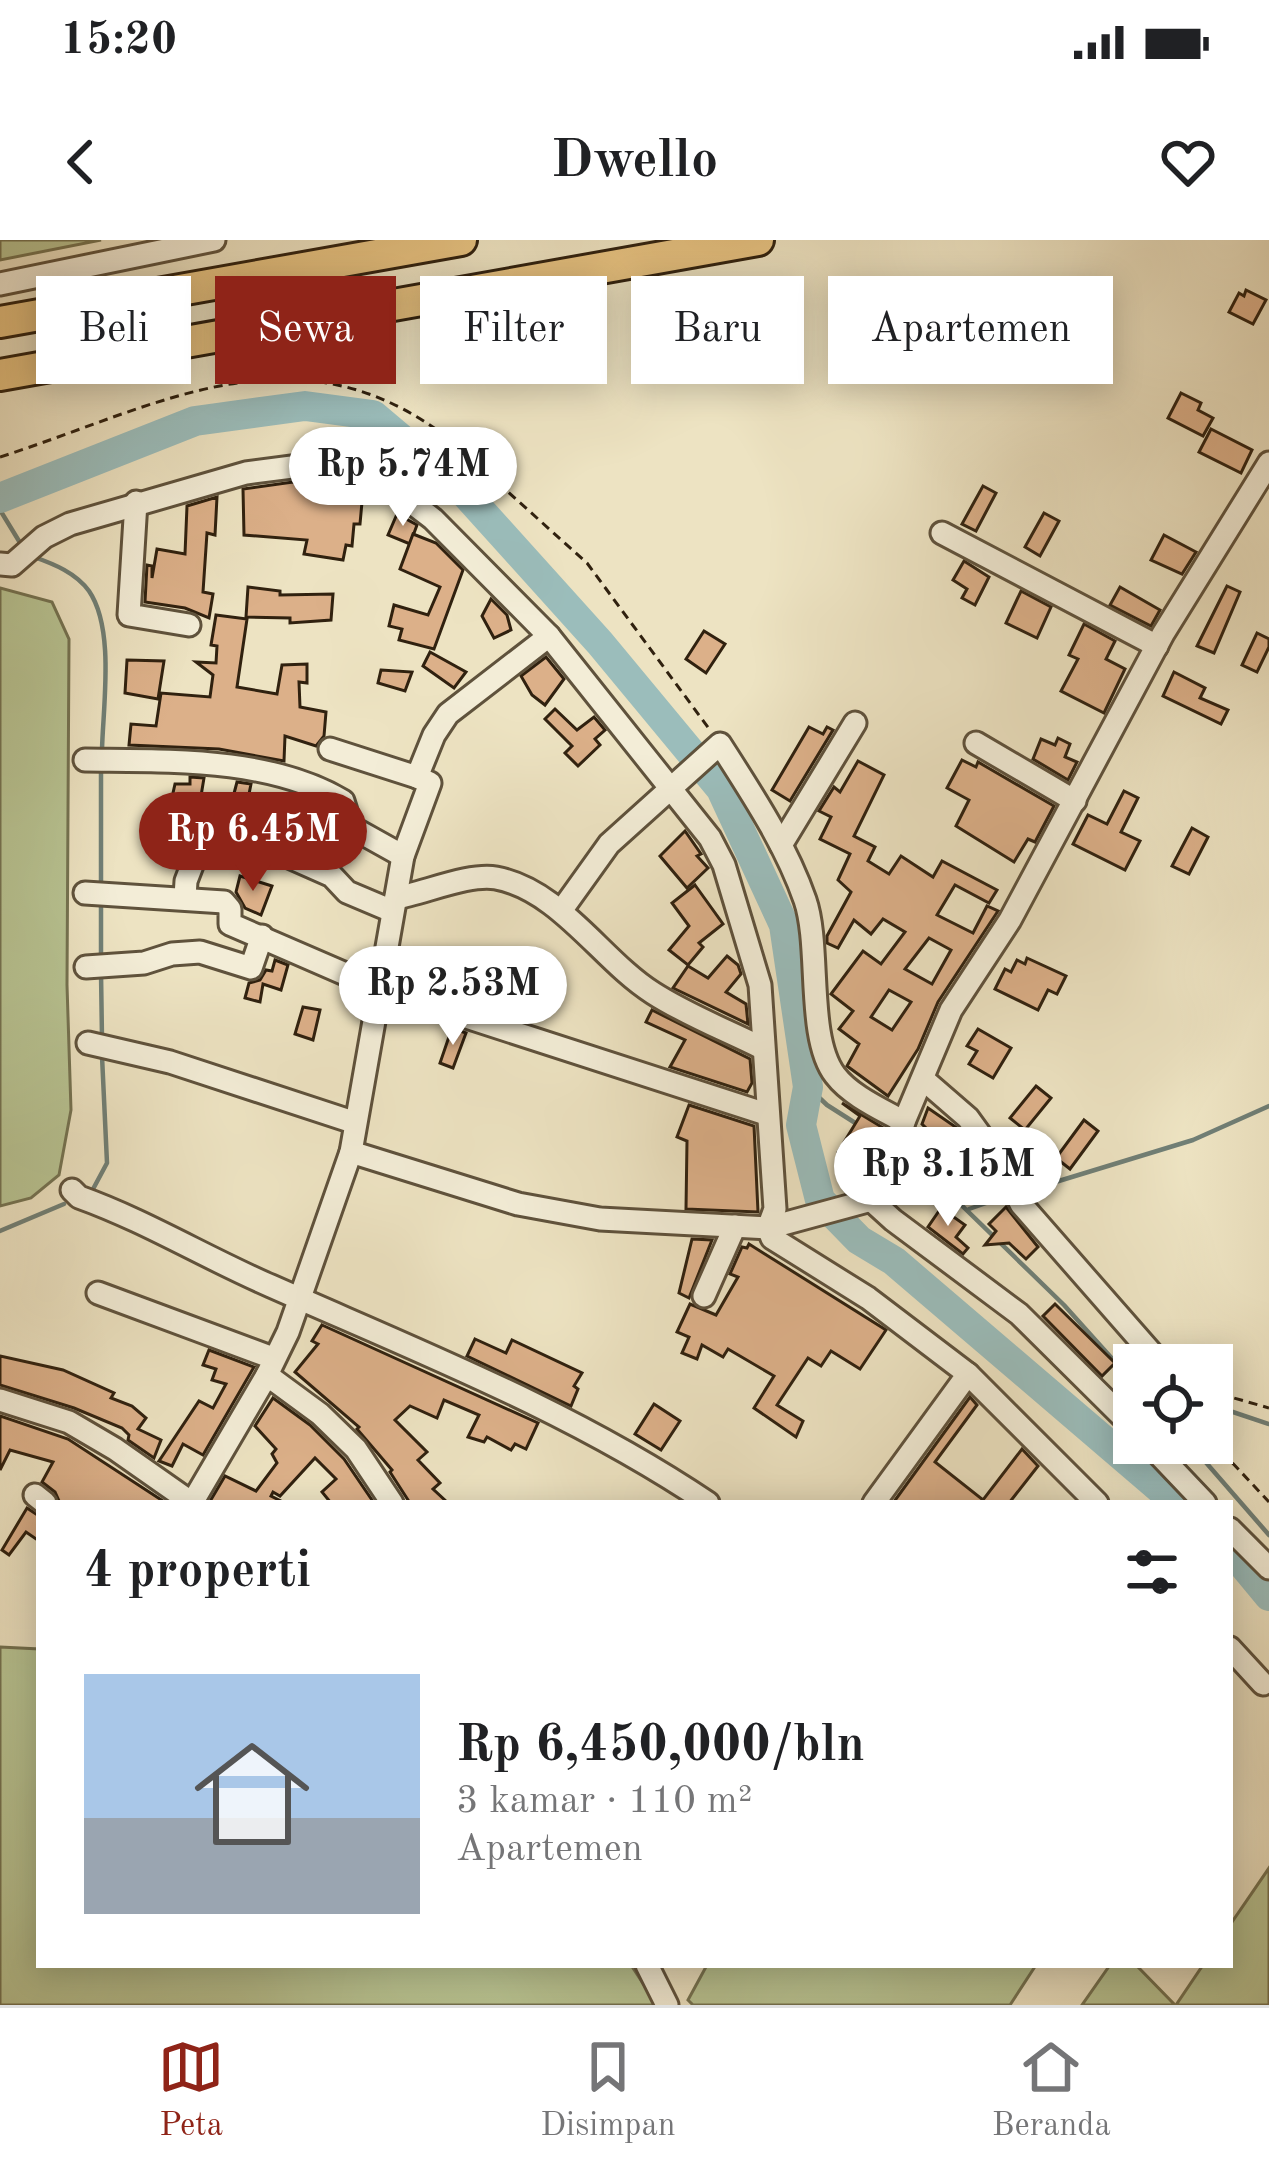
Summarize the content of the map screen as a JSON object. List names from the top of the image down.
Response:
{
  "page": {
    "status": "15:20",
    "header": "Dwello",
    "chip": [
      "Beli",
      "Sewa",
      "Filter",
      "Baru",
      "Apartemen"
    ],
    "price": [
      "Rp 5.74M",
      "Rp 6.45M",
      "Rp 2.53M",
      "Rp 3.15M"
    ],
    "heading": "4 properti",
    "list": [
      {
        "name": "Rp 6,450,000/bln",
        "note": "3 kamar · 110 m² · Apartemen"
      }
    ],
    "tabs": ["Peta", "Disimpan", "Beranda"]
  }
}
